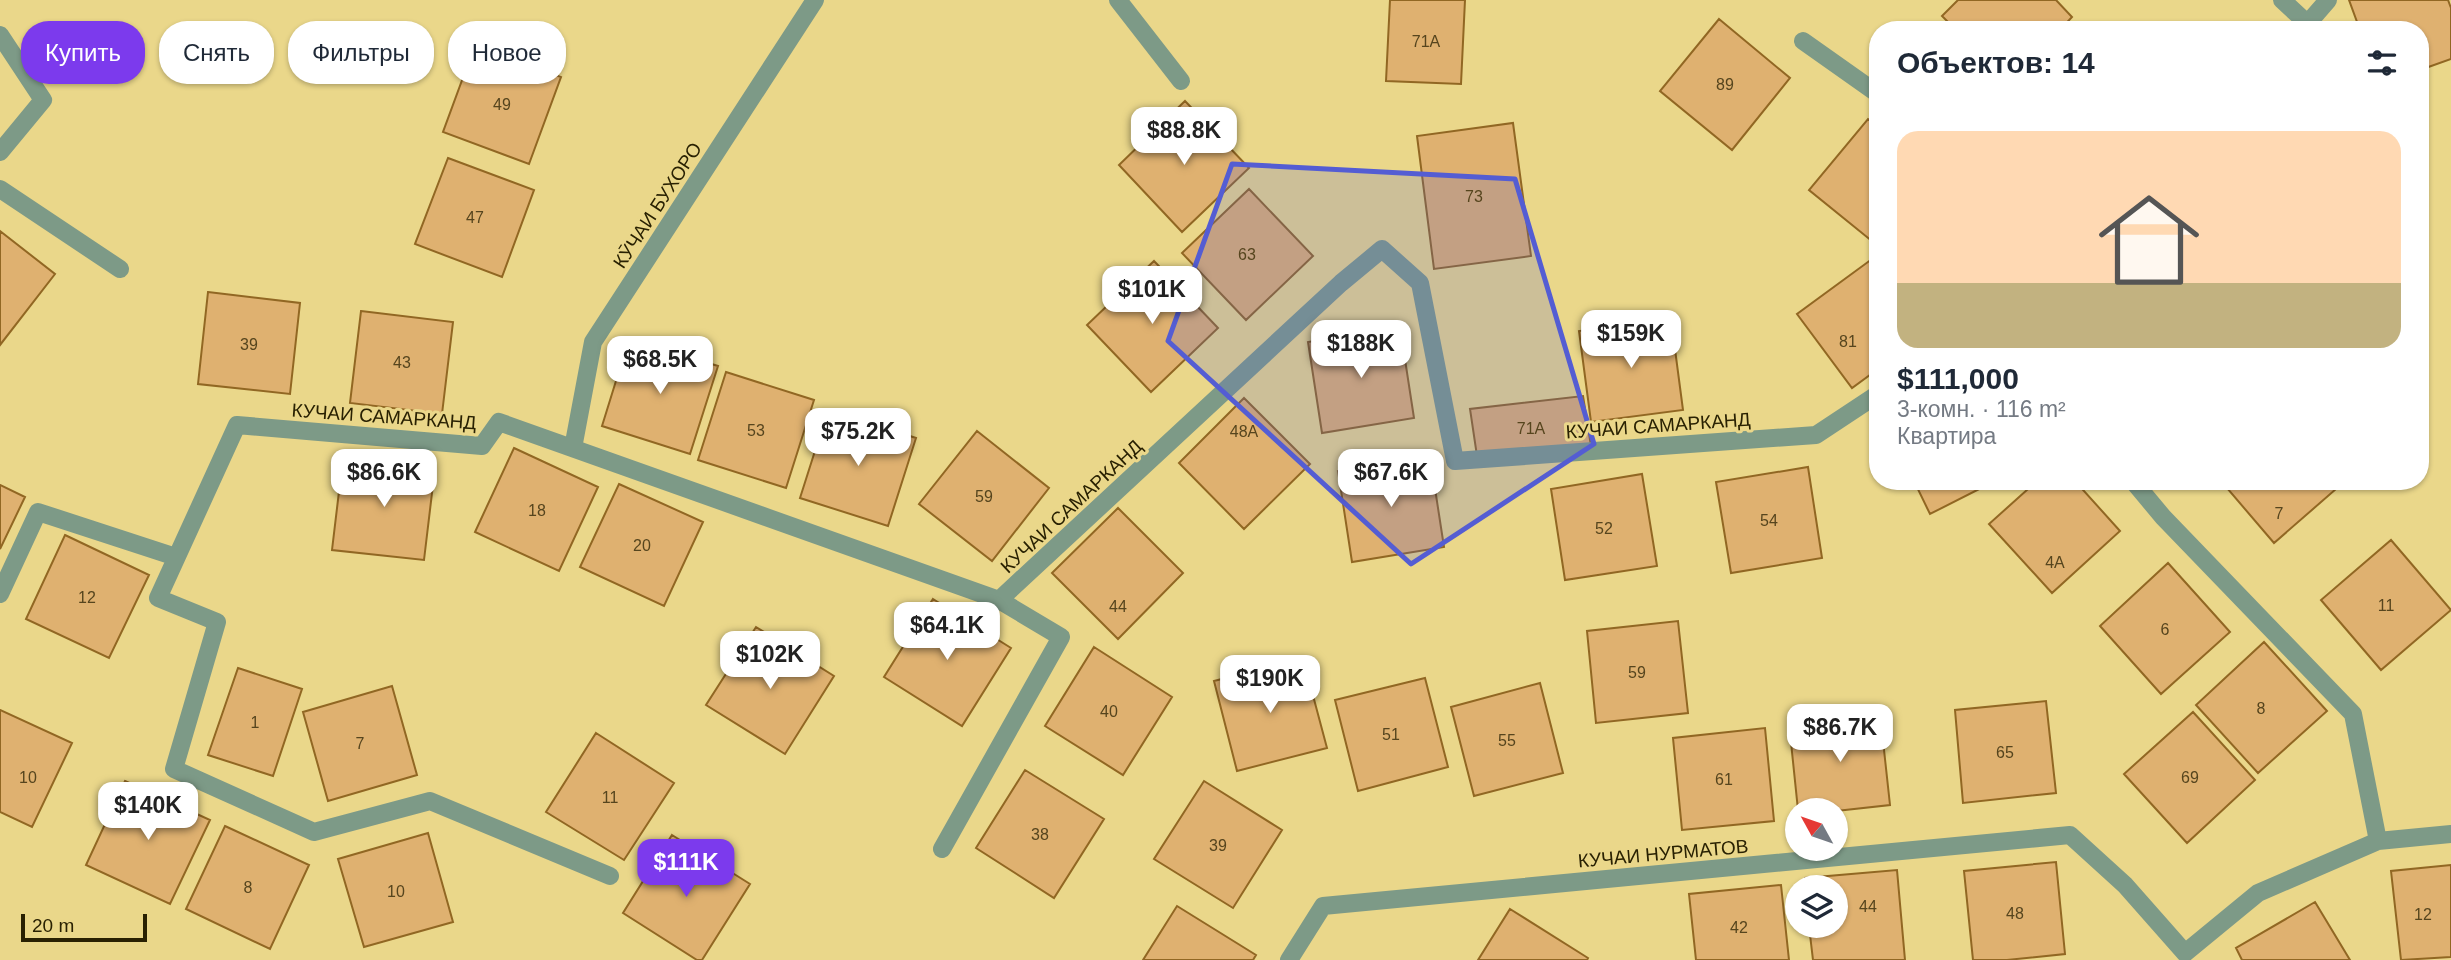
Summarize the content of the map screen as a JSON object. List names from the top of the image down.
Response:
{
  "streets": {
    "street": ["КӮЧАИ БУХОРО", "КУЧАИ САМАРКАНД", "КУЧАИ НУРМАТОВ"]
  },
  "crossings": [
    ["КӮЧАИ БУХОРО", "КУЧАИ САМАРКАНД"]
  ],
  "house_numbers": [
    "71А",
    "89",
    "49",
    "73",
    "47",
    "63",
    "81",
    "39",
    "43",
    "71А",
    "53",
    "48А",
    "59",
    "18",
    "7",
    "54",
    "52",
    "20",
    "4А",
    "12",
    "11",
    "44",
    "6",
    "59",
    "8",
    "40",
    "1",
    "51",
    "55",
    "7",
    "65",
    "10",
    "69",
    "61",
    "11",
    "38",
    "39",
    "8",
    "10",
    "44",
    "48",
    "12",
    "42"
  ],
  "scale_bar": "20 m",
  "north": "top left",
  "page": {
    "chip": [
      "Купить",
      "Снять",
      "Фильтры",
      "Новое"
    ],
    "heading": "Объектов: 14",
    "list": [
      {
        "name": "$111,000",
        "note": "3-комн. · 116 m² · Квартира"
      }
    ],
    "price": [
      "$88.8K",
      "$101K",
      "$159K",
      "$188K",
      "$68.5K",
      "$75.2K",
      "$86.6K",
      "$67.6K",
      "$64.1K",
      "$102K",
      "$190K",
      "$86.7K",
      "$140K",
      "$111K"
    ],
    "scale": "20 m"
  }
}
